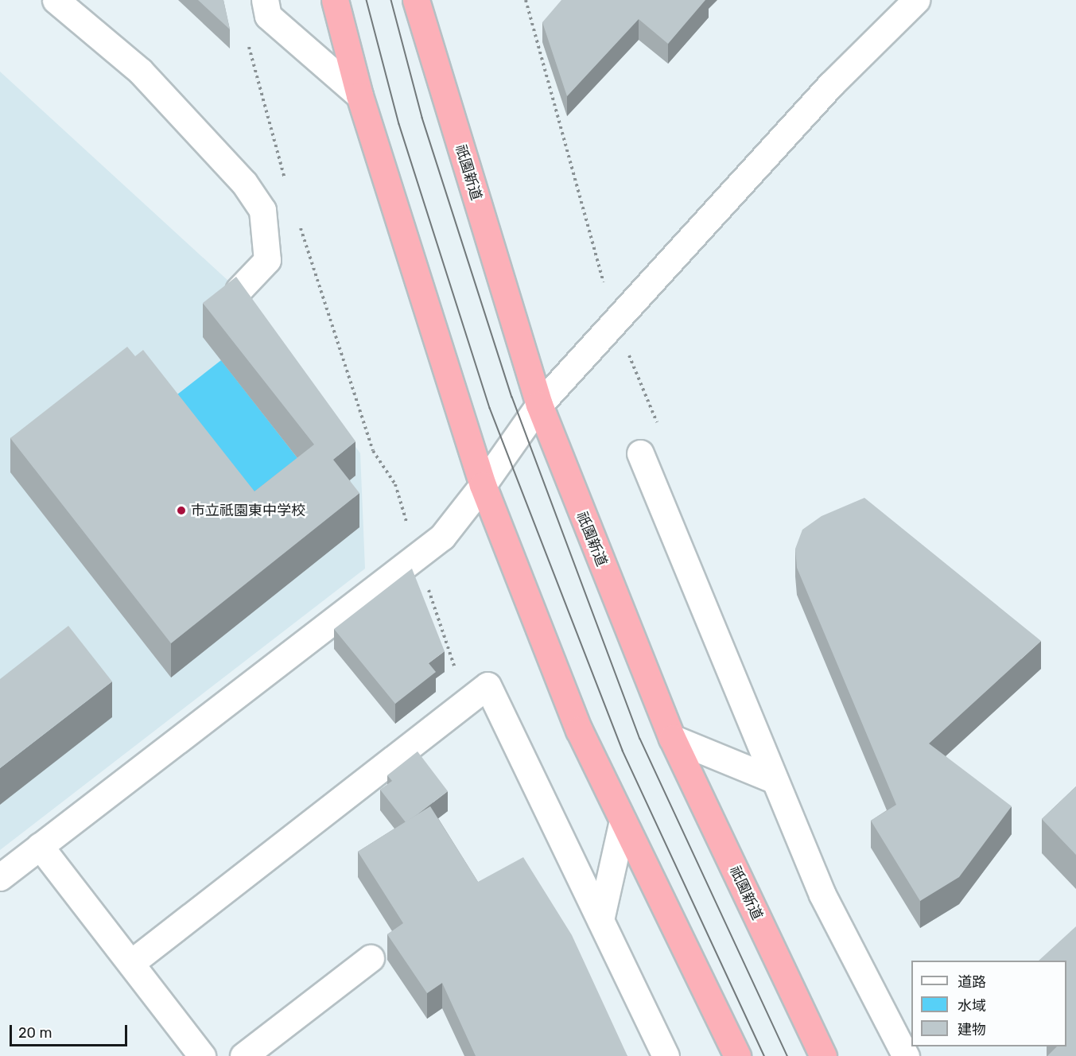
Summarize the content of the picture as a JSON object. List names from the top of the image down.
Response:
{
  "streets": {
    "highway": ["祇園新道"]
  },
  "places": ["市立祇園東中学校"],
  "legend": ["道路", "水域", "建物"],
  "scale_bar": "20 m"
}
